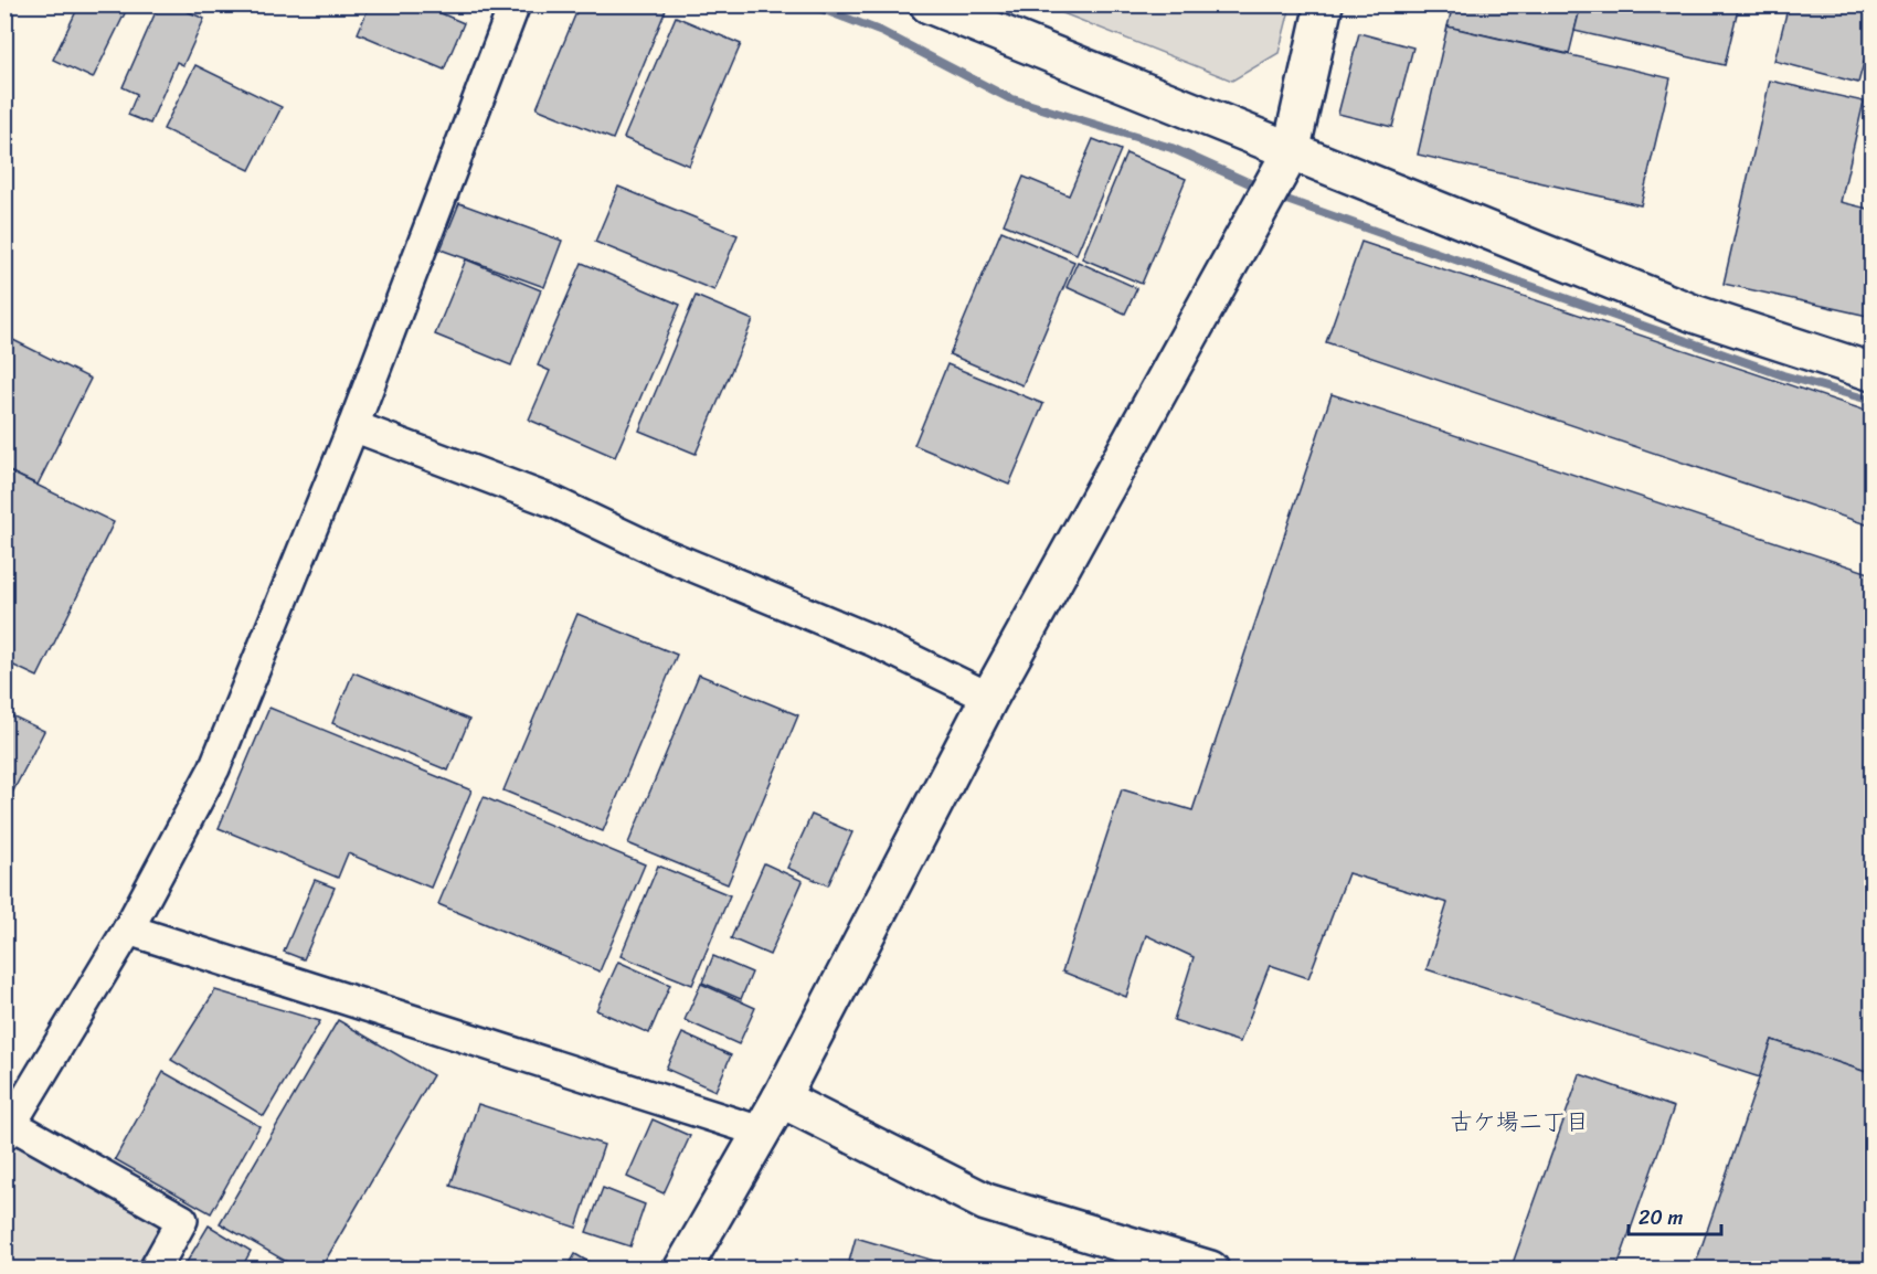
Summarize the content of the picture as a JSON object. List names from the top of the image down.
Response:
{
  "districts": ["古ケ場二丁目"],
  "scale_bar": "20 m"
}
